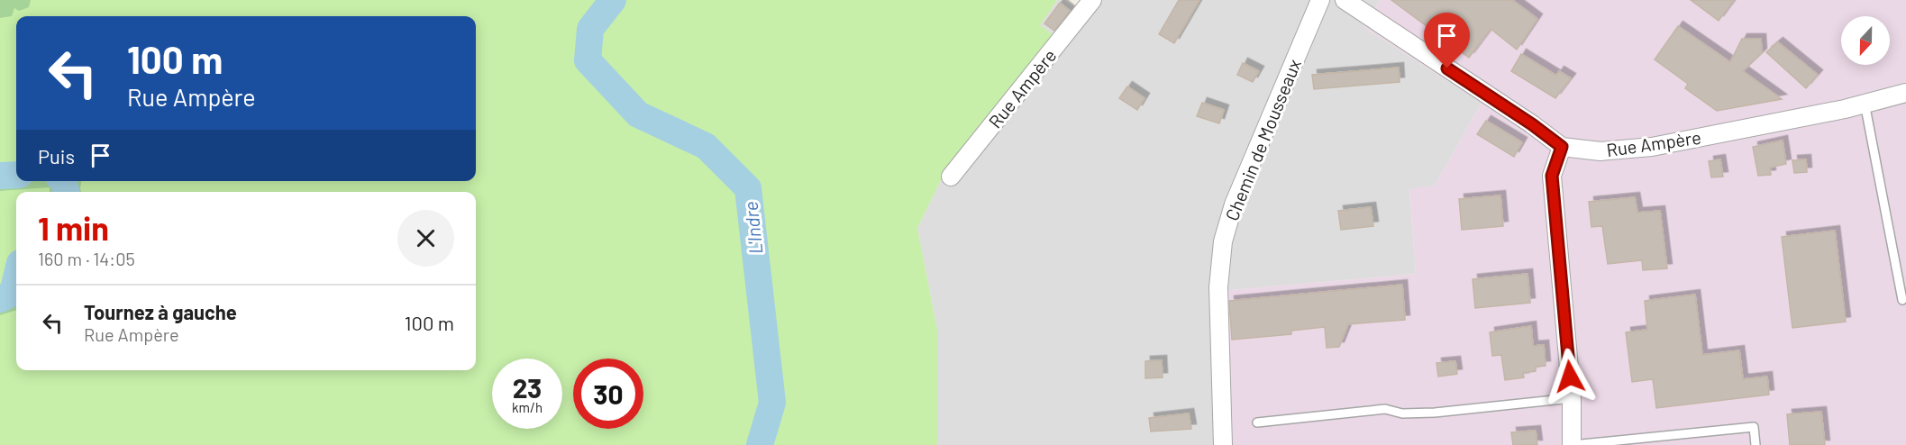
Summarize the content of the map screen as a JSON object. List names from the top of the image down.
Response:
{
  "streets": {
    "street": ["Rue Ampère", "Chemin de Mousseaux"]
  },
  "water": ["L'Indre"],
  "north": "bottom",
  "page": {
    "turn": ["100 m", "Rue Ampère"],
    "then": "Puis",
    "heading": ["1 min", "160 m · 14:05"],
    "list": [
      {
        "name": "Tournez à gauche",
        "note": "Rue Ampère",
        "value": "100 m"
      }
    ],
    "speed": "23 km/h",
    "limit": "30"
  }
}
